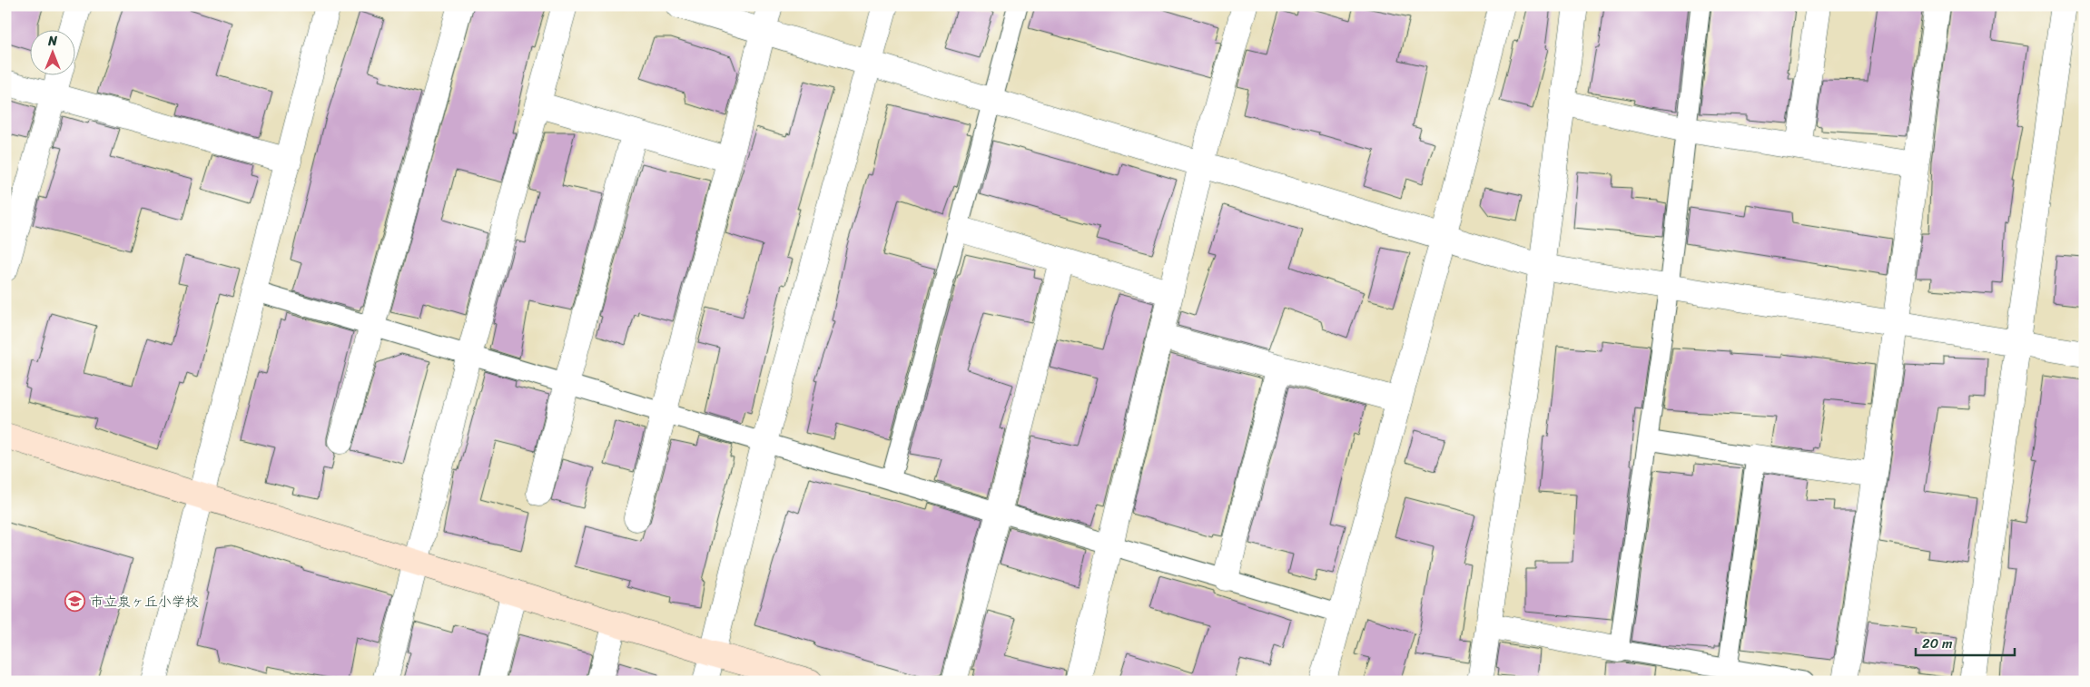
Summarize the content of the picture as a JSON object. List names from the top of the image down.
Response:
{
  "places": {
    "school or university": ["市立泉ヶ丘小学校"]
  },
  "scale_bar": "20 m",
  "north": "top"
}
